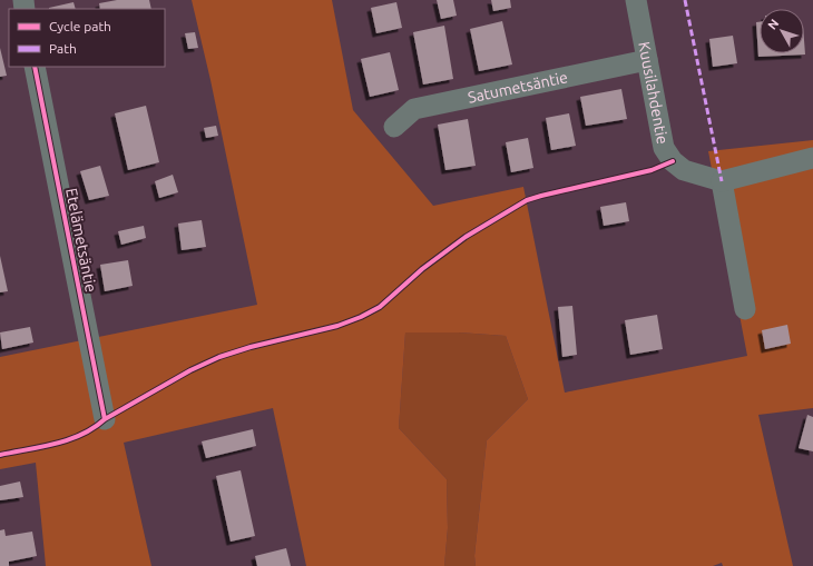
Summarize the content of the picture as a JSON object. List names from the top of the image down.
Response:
{
  "streets": {
    "street": ["Satumetsäntie", "Kuusilahdentie", "Etelämetsäntie"]
  },
  "crossings": [
    ["Satumetsäntie", "Kuusilahdentie"]
  ],
  "legend": ["Cycle path", "Path"],
  "north": "top left"
}
